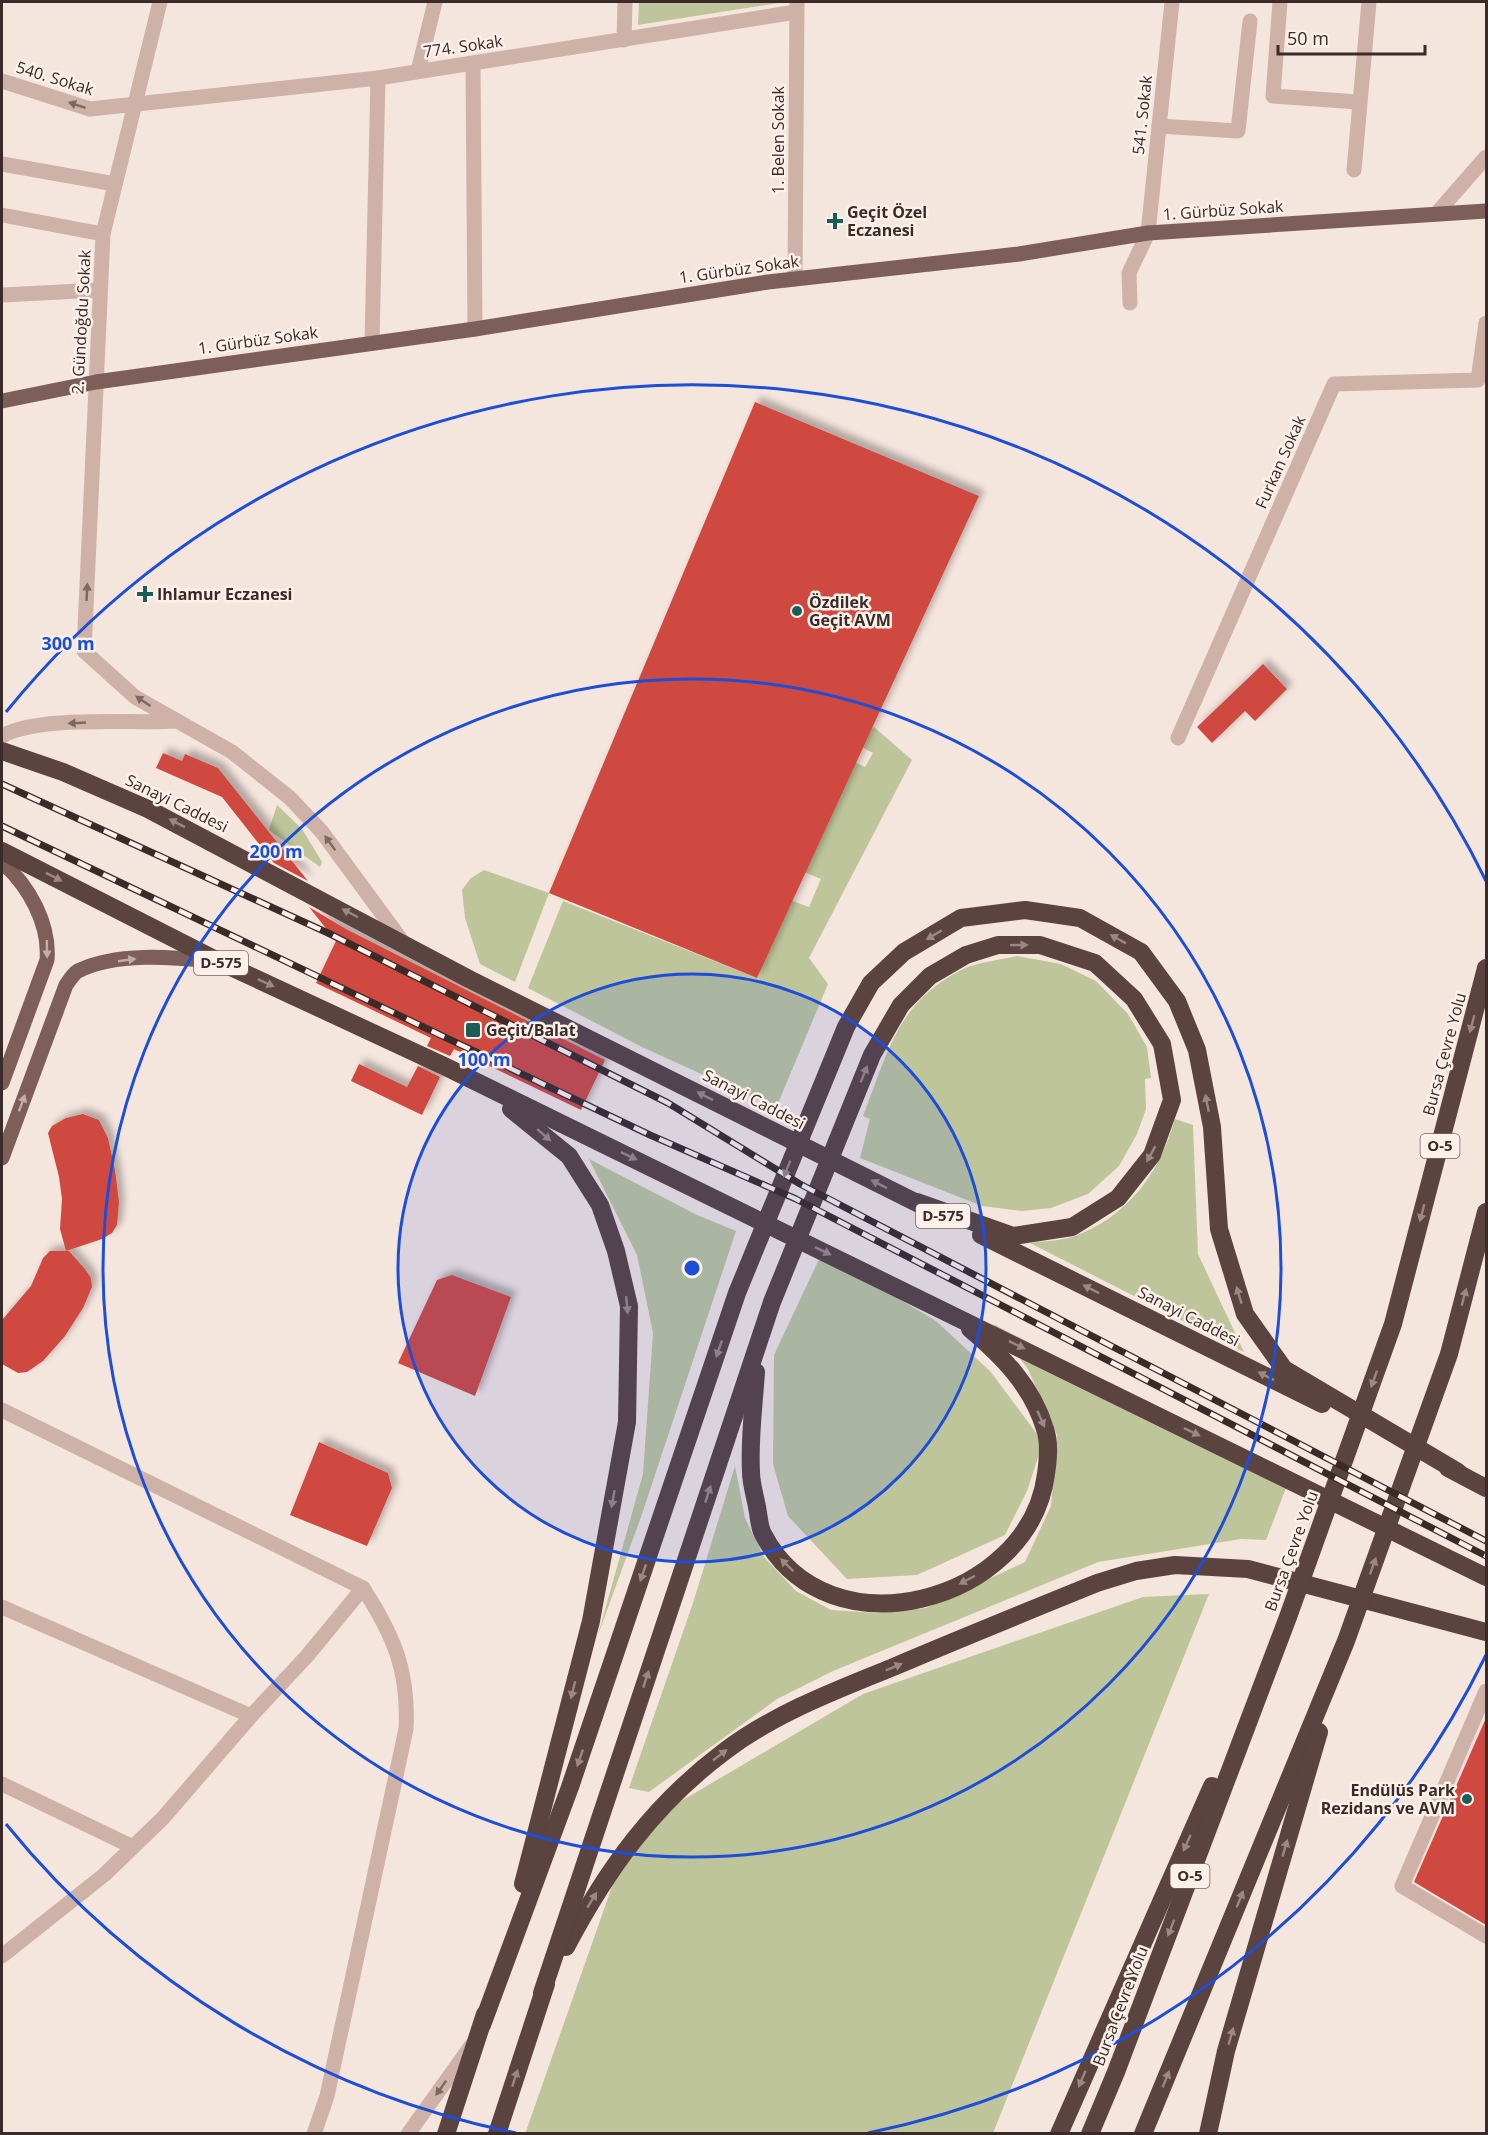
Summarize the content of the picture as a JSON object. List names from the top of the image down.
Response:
{
  "streets": {
    "highway": [
      "Sanayi Caddesi",
      "D-575",
      "Bursa Çevre Yolu",
      "O-5"
    ],
    "main road": ["1. Gürbüz Sokak"],
    "street": [
      "774. Sokak",
      "540. Sokak",
      "541. Sokak",
      "1. Belen Sokak",
      "2. Gündoğdu Sokak",
      "Furkan Sokak"
    ]
  },
  "crossings": [
    ["774. Sokak", "540. Sokak"],
    ["774. Sokak", "1. Belen Sokak"],
    ["774. Sokak", "2. Gündoğdu Sokak"],
    ["540. Sokak", "2. Gündoğdu Sokak"],
    ["541. Sokak", "1. Gürbüz Sokak"],
    ["1. Belen Sokak", "1. Gürbüz Sokak"],
    ["1. Gürbüz Sokak", "2. Gündoğdu Sokak"]
  ],
  "one_way": ["2. Gündoğdu Sokak"],
  "places": {
    "health": ["Geçit Özel Eczanesi", "Ihlamur Eczanesi"],
    "other": ["Özdilek Geçit AVM", "Endülüs Park Rezidans ve AVM"],
    "transit": ["Geçit/Balat"]
  },
  "scale_bar": "50 m",
  "rings": ["300 m", "200 m", "100 m"]
}
